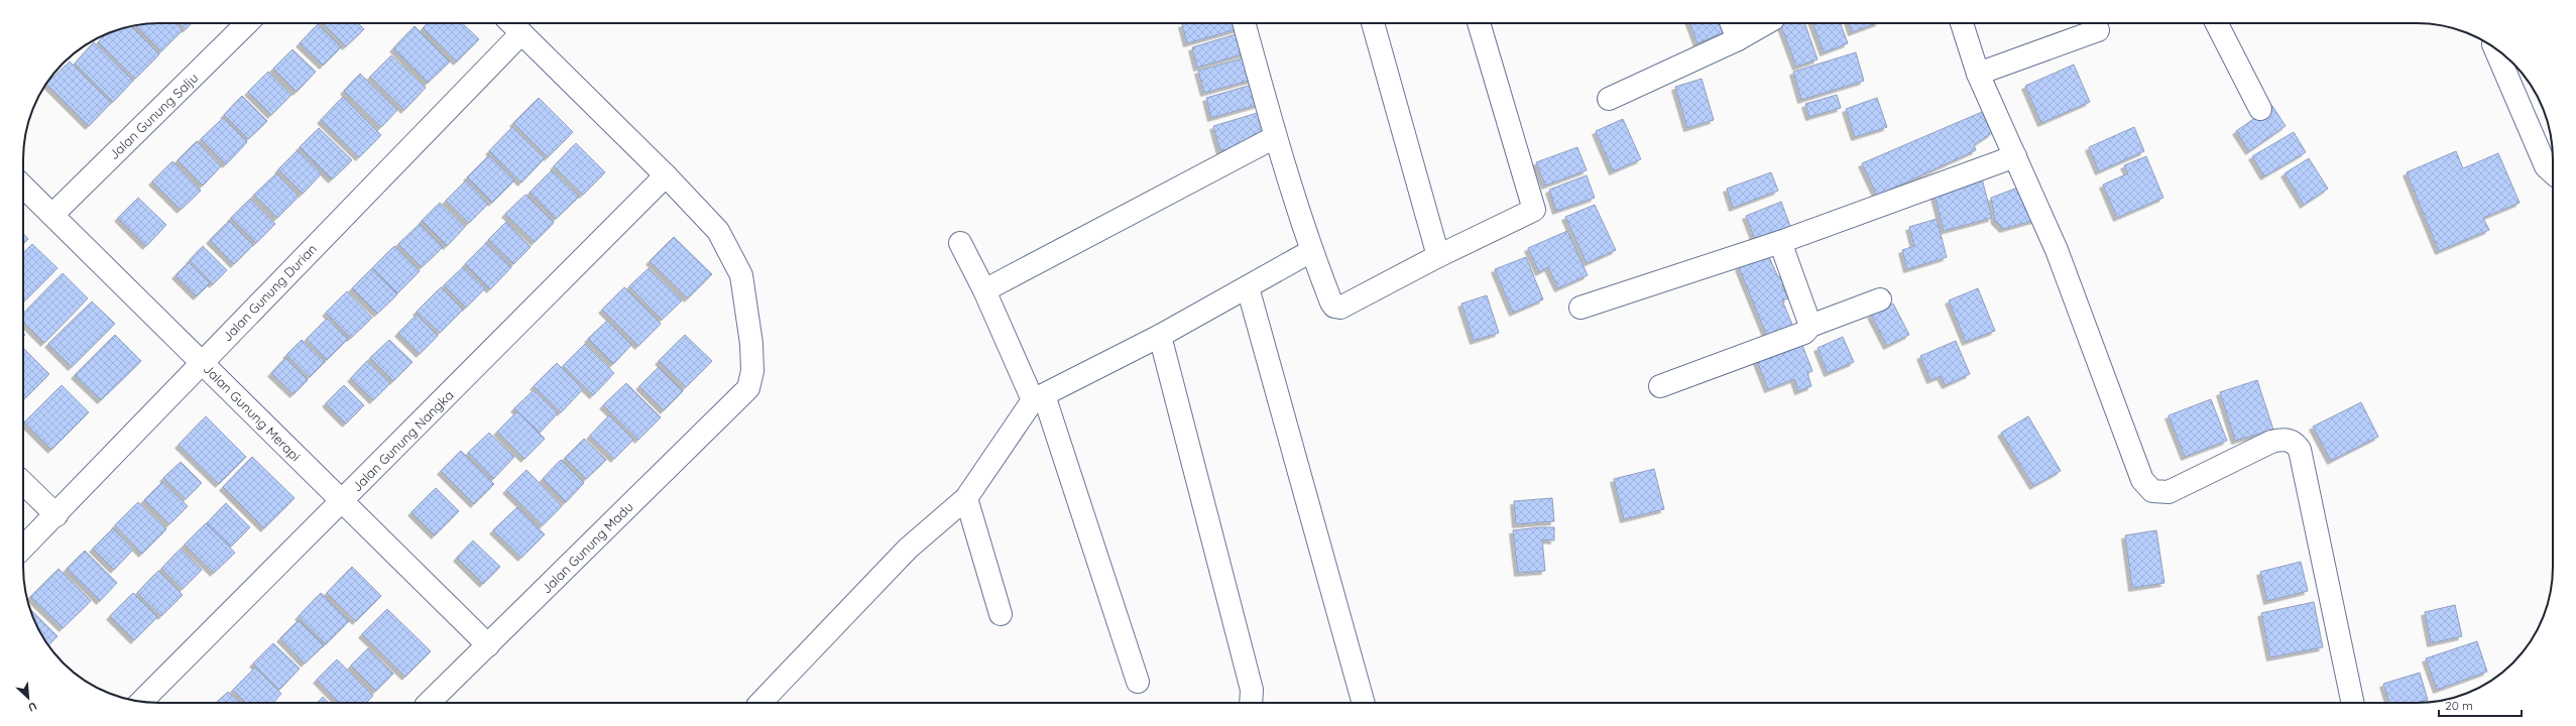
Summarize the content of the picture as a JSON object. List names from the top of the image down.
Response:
{
  "streets": {
    "street": [
      "Jalan Gunung Salju",
      "Jalan Gunung Durian",
      "Jalan Gunung Merapi",
      "Jalan Gunung Nangka",
      "Jalan Gunung Madu"
    ]
  },
  "crossings": [
    ["Jalan Gunung Salju", "Jalan Gunung Merapi"],
    ["Jalan Gunung Durian", "Jalan Gunung Merapi"],
    ["Jalan Gunung Merapi", "Jalan Gunung Nangka"],
    ["Jalan Gunung Merapi", "Jalan Gunung Madu"],
    ["Jalan Gunung Nangka", "Jalan Gunung Madu"]
  ],
  "scale_bar": "20 m",
  "north": "bottom right"
}
